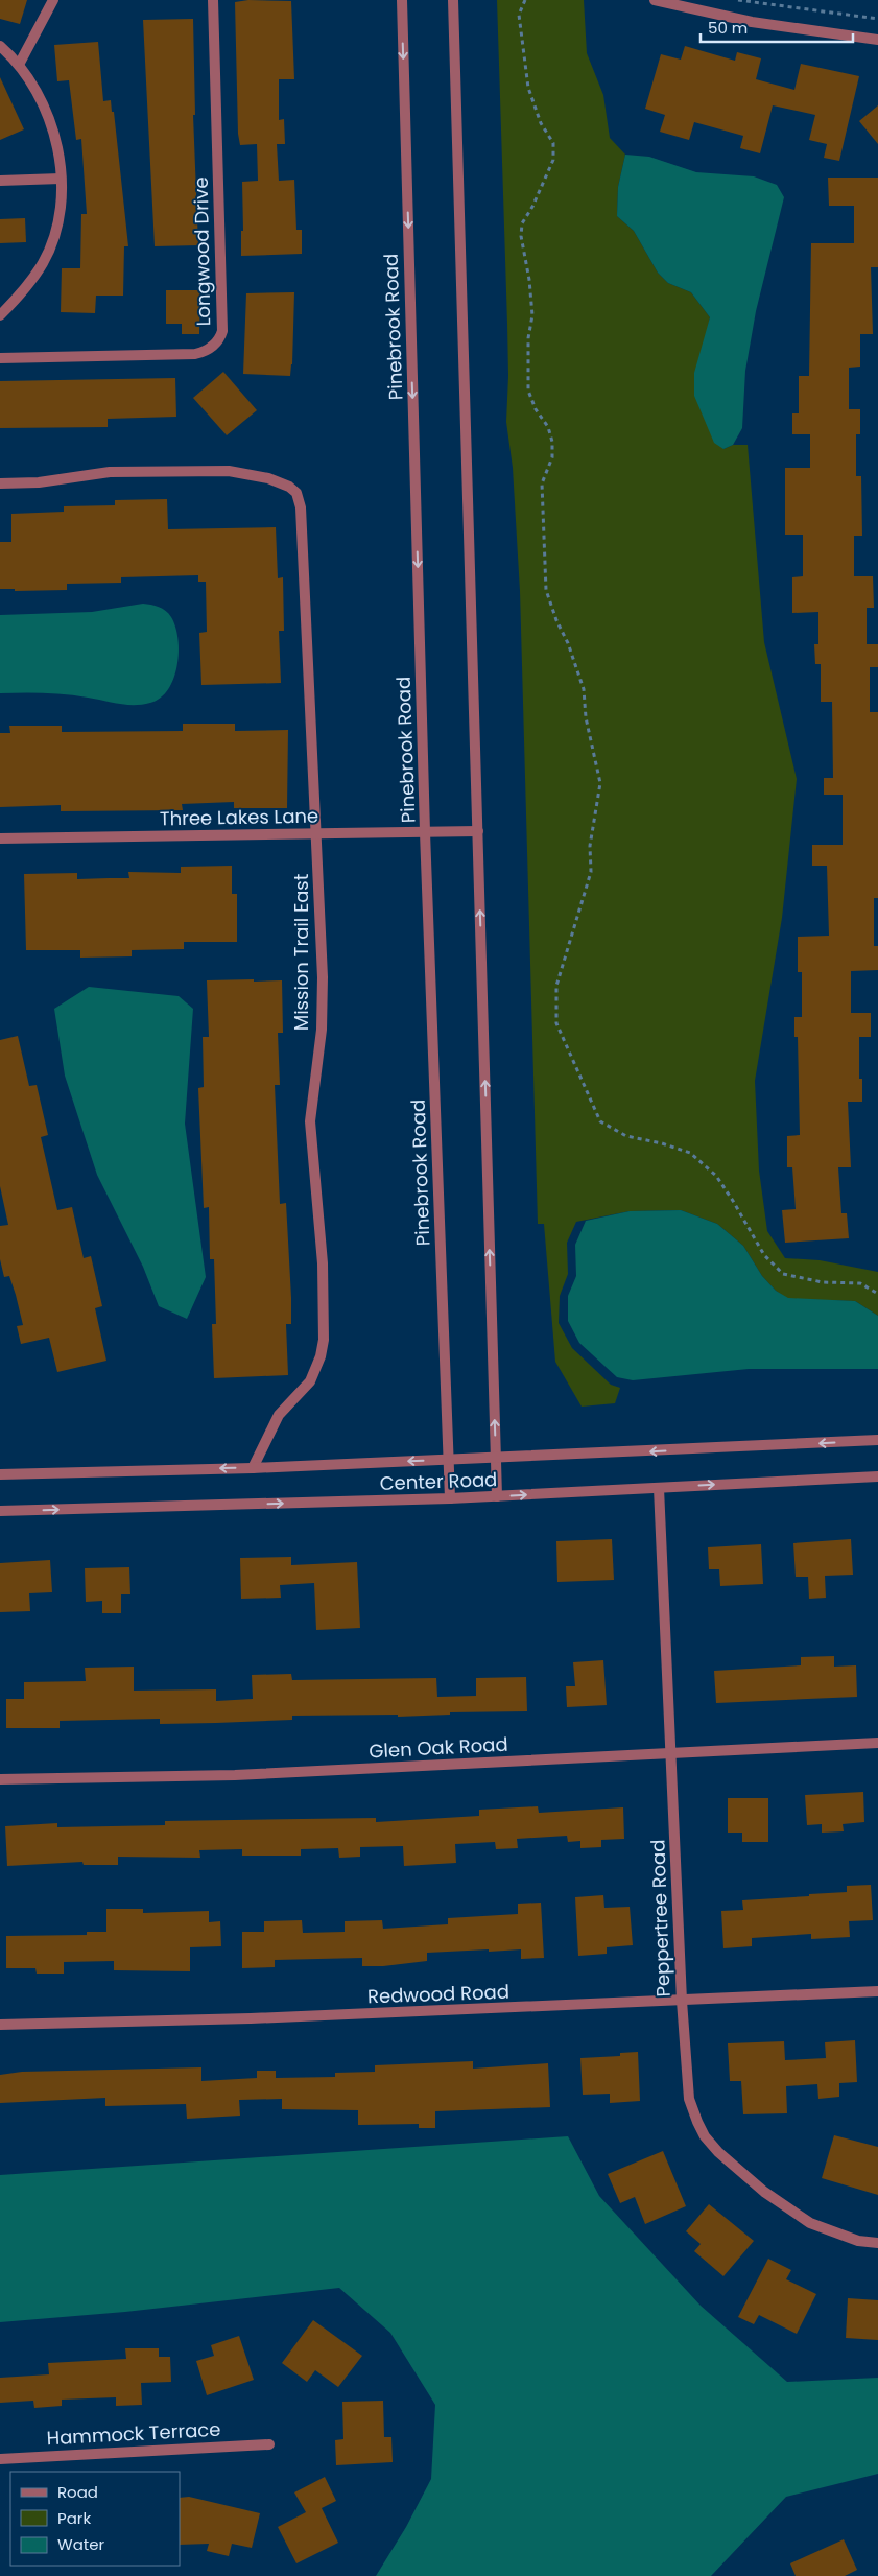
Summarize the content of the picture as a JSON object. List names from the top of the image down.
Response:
{
  "streets": {
    "street": [
      "Longwood Drive",
      "Pinebrook Road",
      "Three Lakes Lane",
      "Mission Trail East",
      "Center Road",
      "Glen Oak Road",
      "Peppertree Road",
      "Redwood Road",
      "Hammock Terrace"
    ]
  },
  "crossings": [
    ["Pinebrook Road", "Three Lakes Lane"],
    ["Pinebrook Road", "Center Road"],
    ["Three Lakes Lane", "Mission Trail East"],
    ["Mission Trail East", "Center Road"],
    ["Center Road", "Peppertree Road"],
    ["Glen Oak Road", "Peppertree Road"],
    ["Peppertree Road", "Redwood Road"]
  ],
  "legend": ["Road", "Park", "Water"],
  "scale_bar": "50 m"
}
